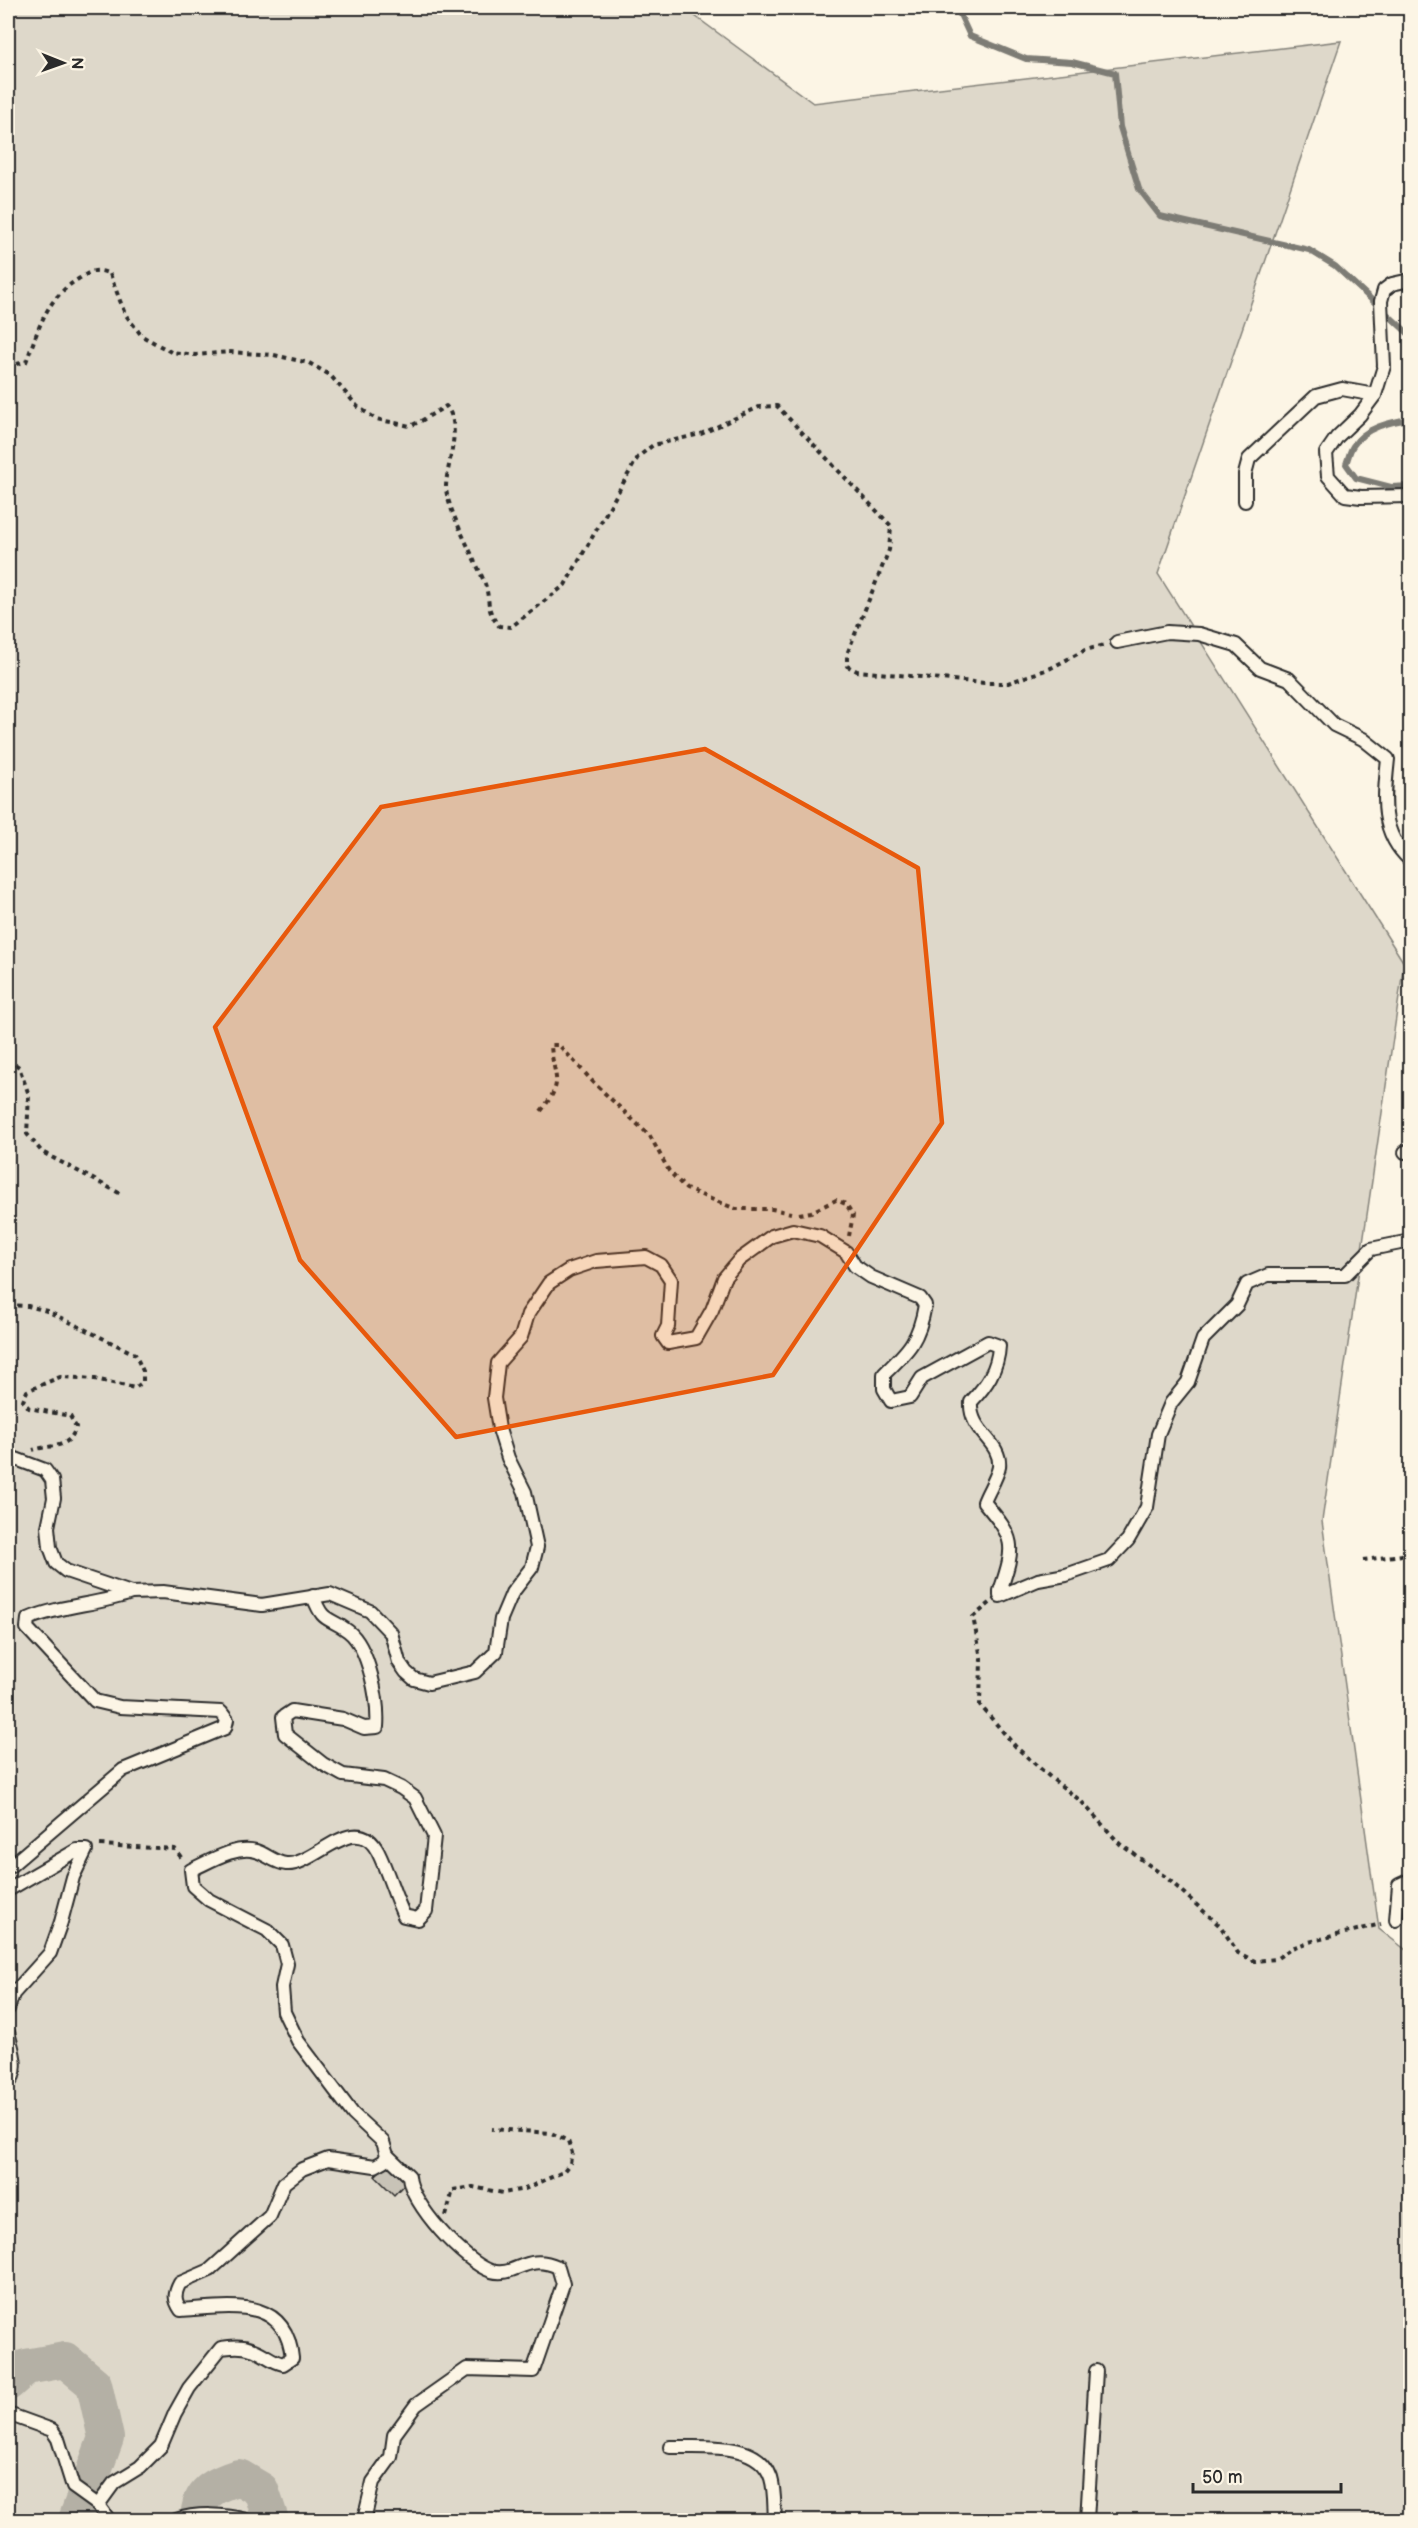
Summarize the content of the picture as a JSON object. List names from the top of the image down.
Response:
{
  "scale_bar": "50 m",
  "north": "right"
}
